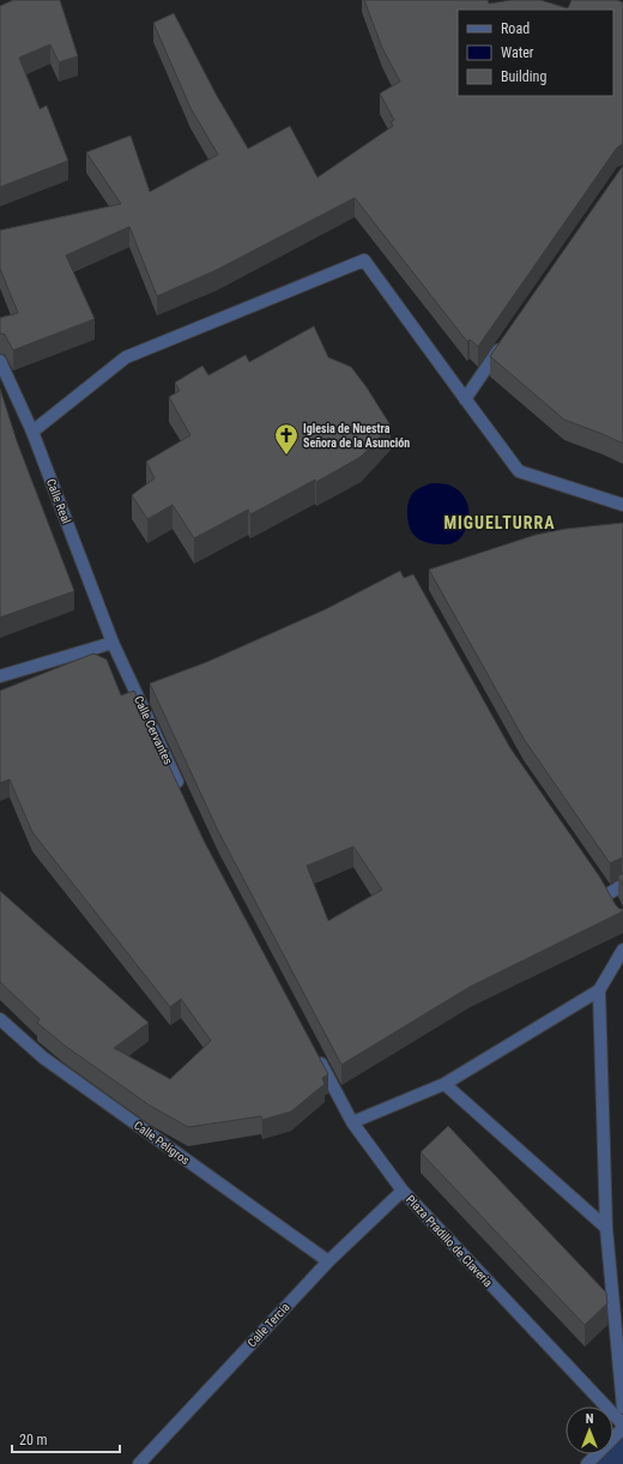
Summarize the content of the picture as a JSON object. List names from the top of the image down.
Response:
{
  "streets": {
    "street": [
      "Calle Real",
      "Calle Cervantes",
      "Calle Peligros",
      "Plaza Pradillo de Claveria",
      "Calle Tercia"
    ]
  },
  "crossings": [
    ["Calle Real", "Calle Cervantes"],
    ["Calle Peligros", "Calle Tercia"],
    ["Plaza Pradillo de Claveria", "Calle Tercia"]
  ],
  "districts": ["MIGUELTURRA"],
  "places": {
    "church": ["Iglesia de Nuestra Señora de la Asunción"]
  },
  "legend": ["Road", "Water", "Building"],
  "scale_bar": "20 m",
  "north": "top"
}
